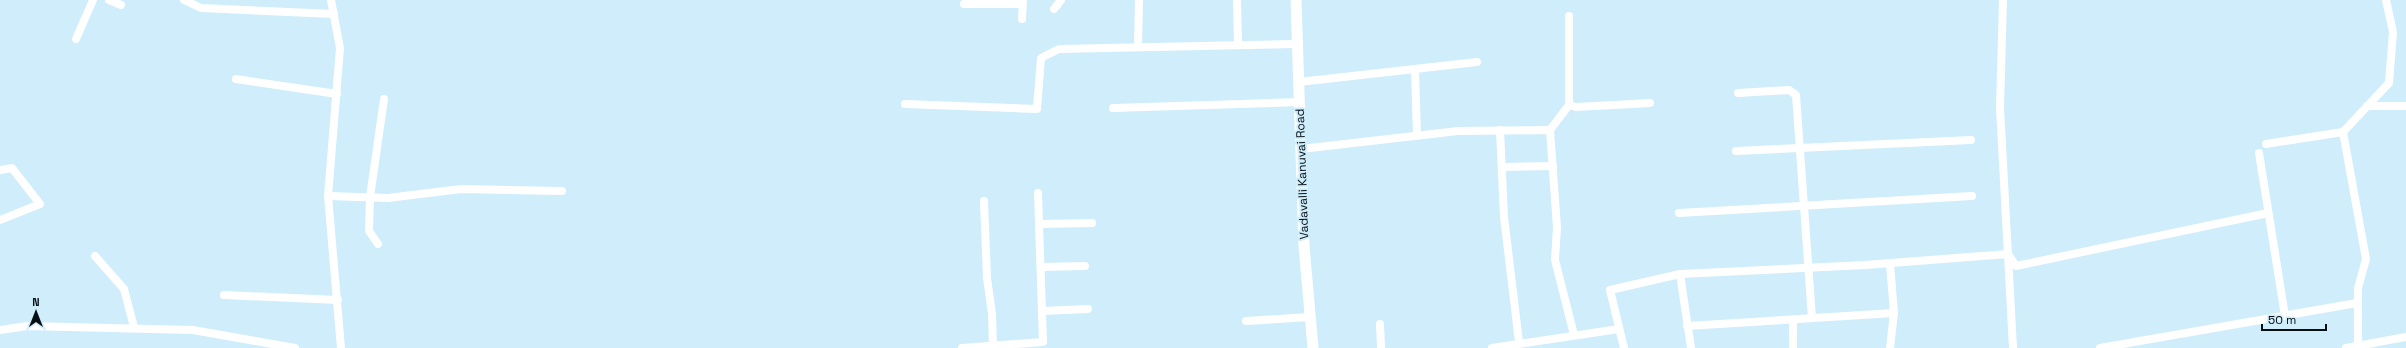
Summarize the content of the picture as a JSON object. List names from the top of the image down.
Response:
{
  "streets": {
    "street": ["Vadavalli Kanuvai Road"]
  },
  "scale_bar": "50 m",
  "north": "top"
}
